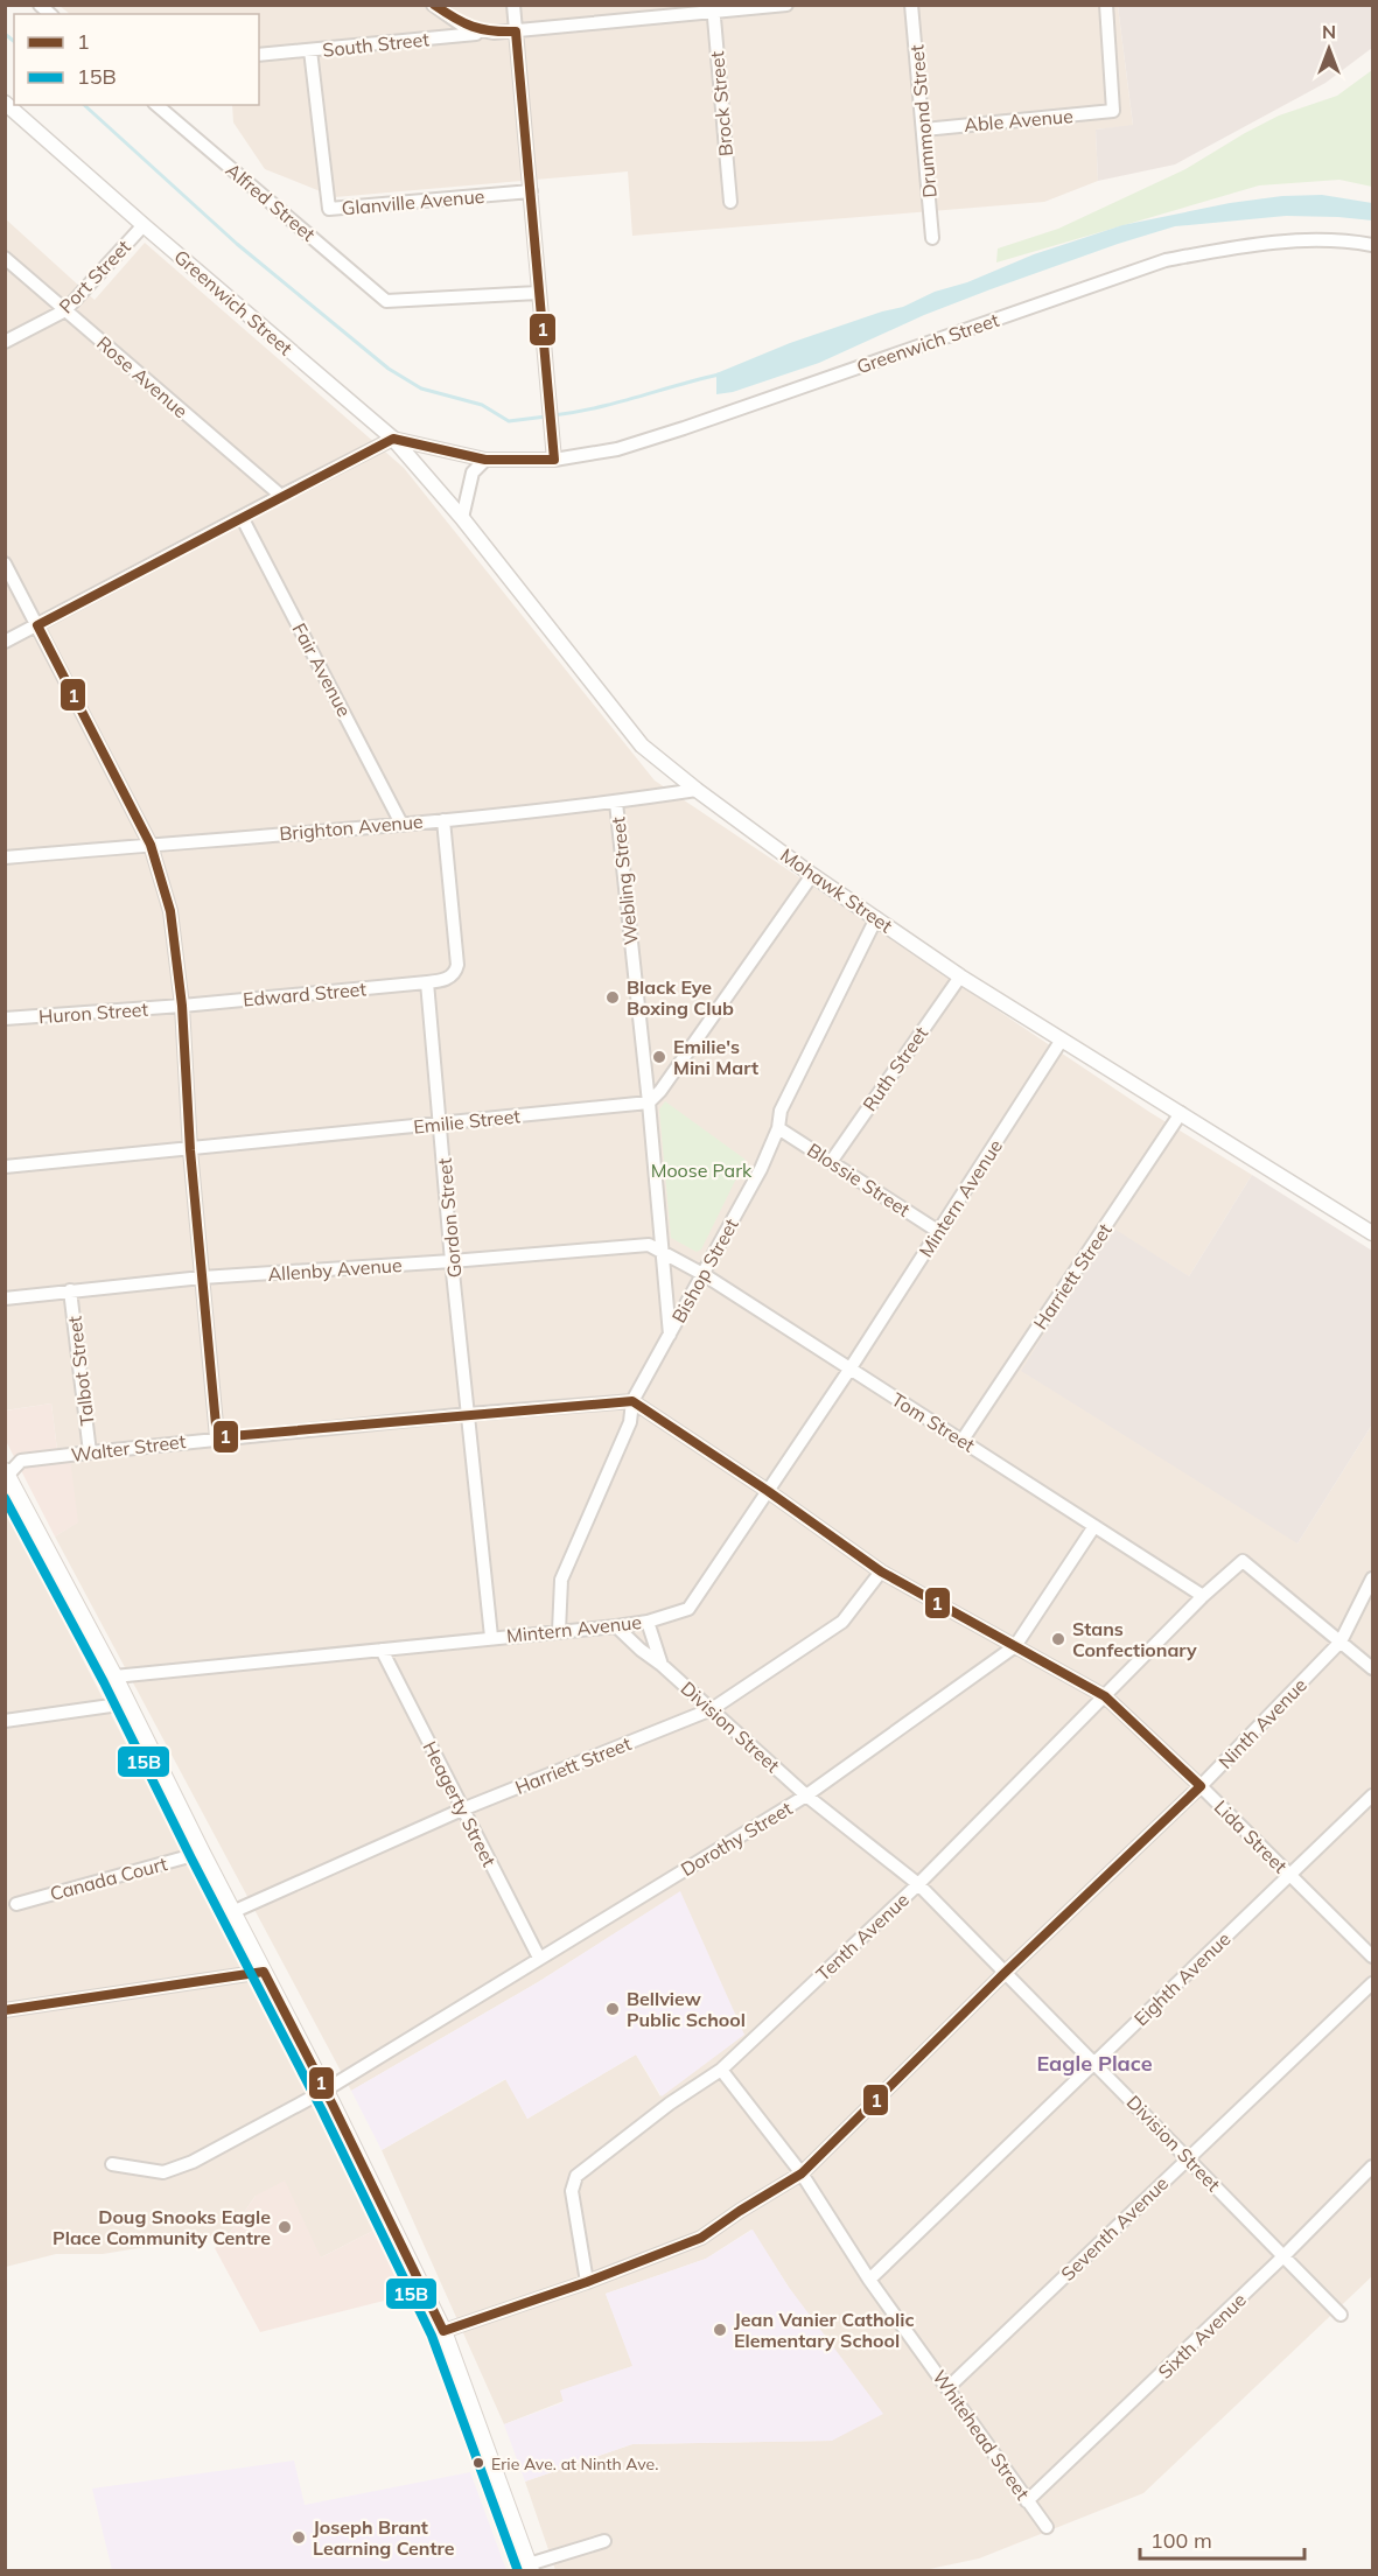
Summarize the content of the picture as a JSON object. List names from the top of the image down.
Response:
{
  "streets": {
    "street": [
      "South Street",
      "Brock Street",
      "Able Avenue",
      "Drummond Street",
      "Alfred Street",
      "Glanville Avenue",
      "Port Street",
      "Greenwich Street",
      "Rose Avenue",
      "Fair Avenue",
      "Brighton Avenue",
      "Webling Street",
      "Mohawk Street",
      "Edward Street",
      "Huron Street",
      "Ruth Street",
      "Emilie Street",
      "Blossie Street",
      "Mintern Avenue",
      "Gordon Street",
      "Allenby Avenue",
      "Bishop Street",
      "Harriett Street",
      "Talbot Street",
      "Tom Street",
      "Walter Street",
      "Ninth Avenue",
      "Division Street",
      "Heagerty Street",
      "Lida Street",
      "Dorothy Street",
      "Canada Court",
      "Tenth Avenue",
      "Eighth Avenue",
      "Seventh Avenue",
      "Sixth Avenue",
      "Whitehead Street"
    ]
  },
  "crossings": [
    ["South Street", "Brock Street"],
    ["South Street", "Glanville Avenue"],
    ["Able Avenue", "Drummond Street"],
    ["Port Street", "Greenwich Street"],
    ["Port Street", "Rose Avenue"],
    ["Greenwich Street", "Mohawk Street"],
    ["Fair Avenue", "Brighton Avenue"],
    ["Brighton Avenue", "Webling Street"],
    ["Brighton Avenue", "Mohawk Street"],
    ["Webling Street", "Emilie Street"],
    ["Webling Street", "Allenby Avenue"],
    ["Webling Street", "Bishop Street"],
    ["Webling Street", "Tom Street"],
    ["Mohawk Street", "Ruth Street"],
    ["Mohawk Street", "Mintern Avenue"],
    ["Mohawk Street", "Bishop Street"],
    ["Mohawk Street", "Harriett Street"],
    ["Edward Street", "Huron Street"],
    ["Edward Street", "Gordon Street"],
    ["Ruth Street", "Blossie Street"],
    ["Emilie Street", "Gordon Street"],
    ["Blossie Street", "Mintern Avenue"],
    ["Blossie Street", "Bishop Street"],
    ["Mintern Avenue", "Gordon Street"],
    ["Mintern Avenue", "Bishop Street"],
    ["Mintern Avenue", "Tom Street"],
    ["Mintern Avenue", "Division Street"],
    ["Mintern Avenue", "Heagerty Street"],
    ["Mintern Avenue", "Lida Street"],
    ["Gordon Street", "Allenby Avenue"],
    ["Gordon Street", "Walter Street"],
    ["Allenby Avenue", "Talbot Street"],
    ["Allenby Avenue", "Tom Street"],
    ["Bishop Street", "Tom Street"],
    ["Bishop Street", "Walter Street"],
    ["Bishop Street", "Lida Street"],
    ["Harriett Street", "Tom Street"],
    ["Harriett Street", "Division Street"],
    ["Harriett Street", "Heagerty Street"],
    ["Harriett Street", "Lida Street"],
    ["Talbot Street", "Walter Street"],
    ["Tom Street", "Dorothy Street"],
    ["Tom Street", "Tenth Avenue"],
    ["Walter Street", "Lida Street"],
    ["Ninth Avenue", "Division Street"],
    ["Ninth Avenue", "Lida Street"],
    ["Ninth Avenue", "Tenth Avenue"],
    ["Ninth Avenue", "Whitehead Street"],
    ["Division Street", "Dorothy Street"],
    ["Division Street", "Tenth Avenue"],
    ["Division Street", "Eighth Avenue"],
    ["Division Street", "Seventh Avenue"],
    ["Division Street", "Sixth Avenue"],
    ["Heagerty Street", "Dorothy Street"],
    ["Lida Street", "Dorothy Street"],
    ["Lida Street", "Tenth Avenue"],
    ["Lida Street", "Eighth Avenue"],
    ["Tenth Avenue", "Whitehead Street"],
    ["Eighth Avenue", "Whitehead Street"],
    ["Seventh Avenue", "Whitehead Street"],
    ["Sixth Avenue", "Whitehead Street"]
  ],
  "districts": ["Eagle Place"],
  "parks": ["Moose Park"],
  "places": [
    "Black Eye Boxing Club",
    "Emilie's Mini Mart",
    "Stans Confectionary",
    "Bellview Public School",
    "Doug Snooks Eagle Place Community Centre",
    "Jean Vanier Catholic Elementary School",
    "Erie Ave. at Ninth Ave.",
    "Joseph Brant Learning Centre"
  ],
  "lines": ["transit line 1", "transit line 15B"],
  "legend": ["1", "15B"],
  "scale_bar": "100 m",
  "north": "top"
}
